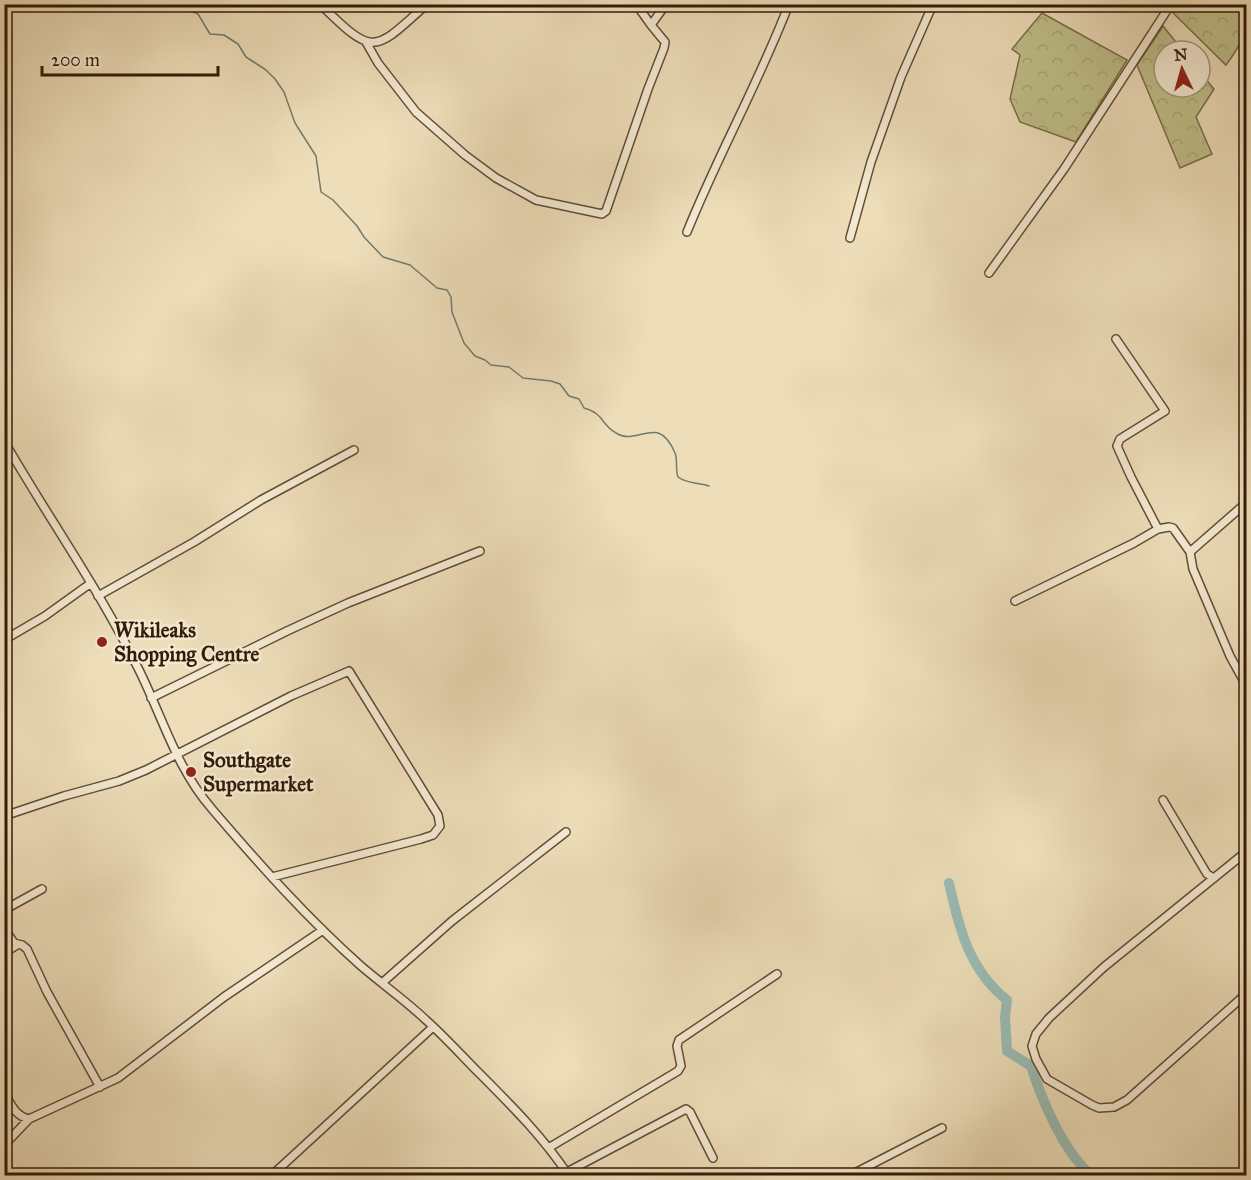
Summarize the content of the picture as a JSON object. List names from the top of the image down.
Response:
{
  "places": ["Wikileaks Shopping Centre", "Southgate Supermarket"],
  "scale_bar": "200 m",
  "north": "top"
}
